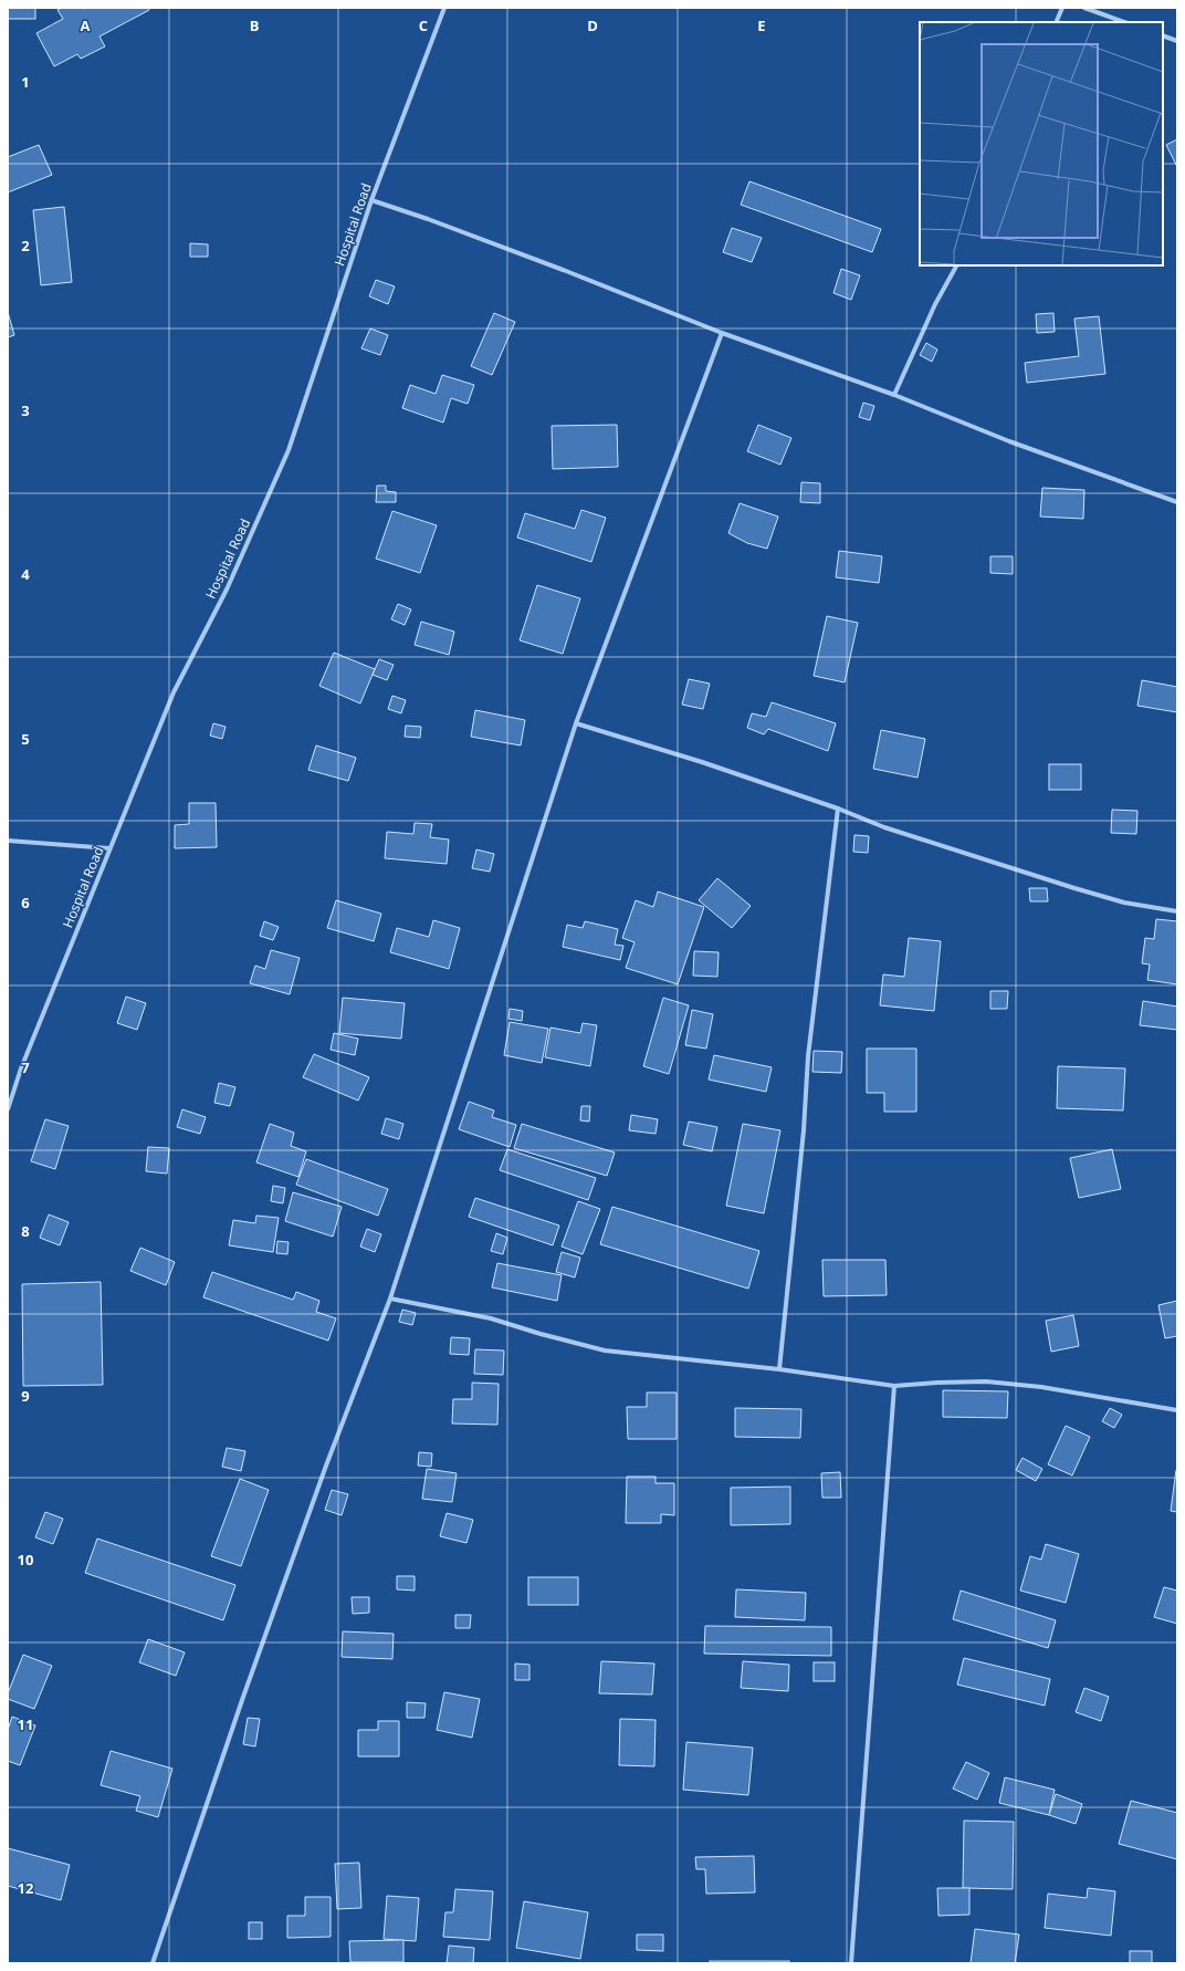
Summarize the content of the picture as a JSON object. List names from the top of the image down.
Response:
{
  "streets": {
    "street": ["Hospital Road"]
  },
  "grid": {
    "columns": [
      "A",
      "B",
      "C",
      "D",
      "E"
    ],
    "rows": [
      "1",
      "2",
      "3",
      "4",
      "5",
      "6",
      "7",
      "8",
      "9",
      "10",
      "11",
      "12"
    ]
  }
}
